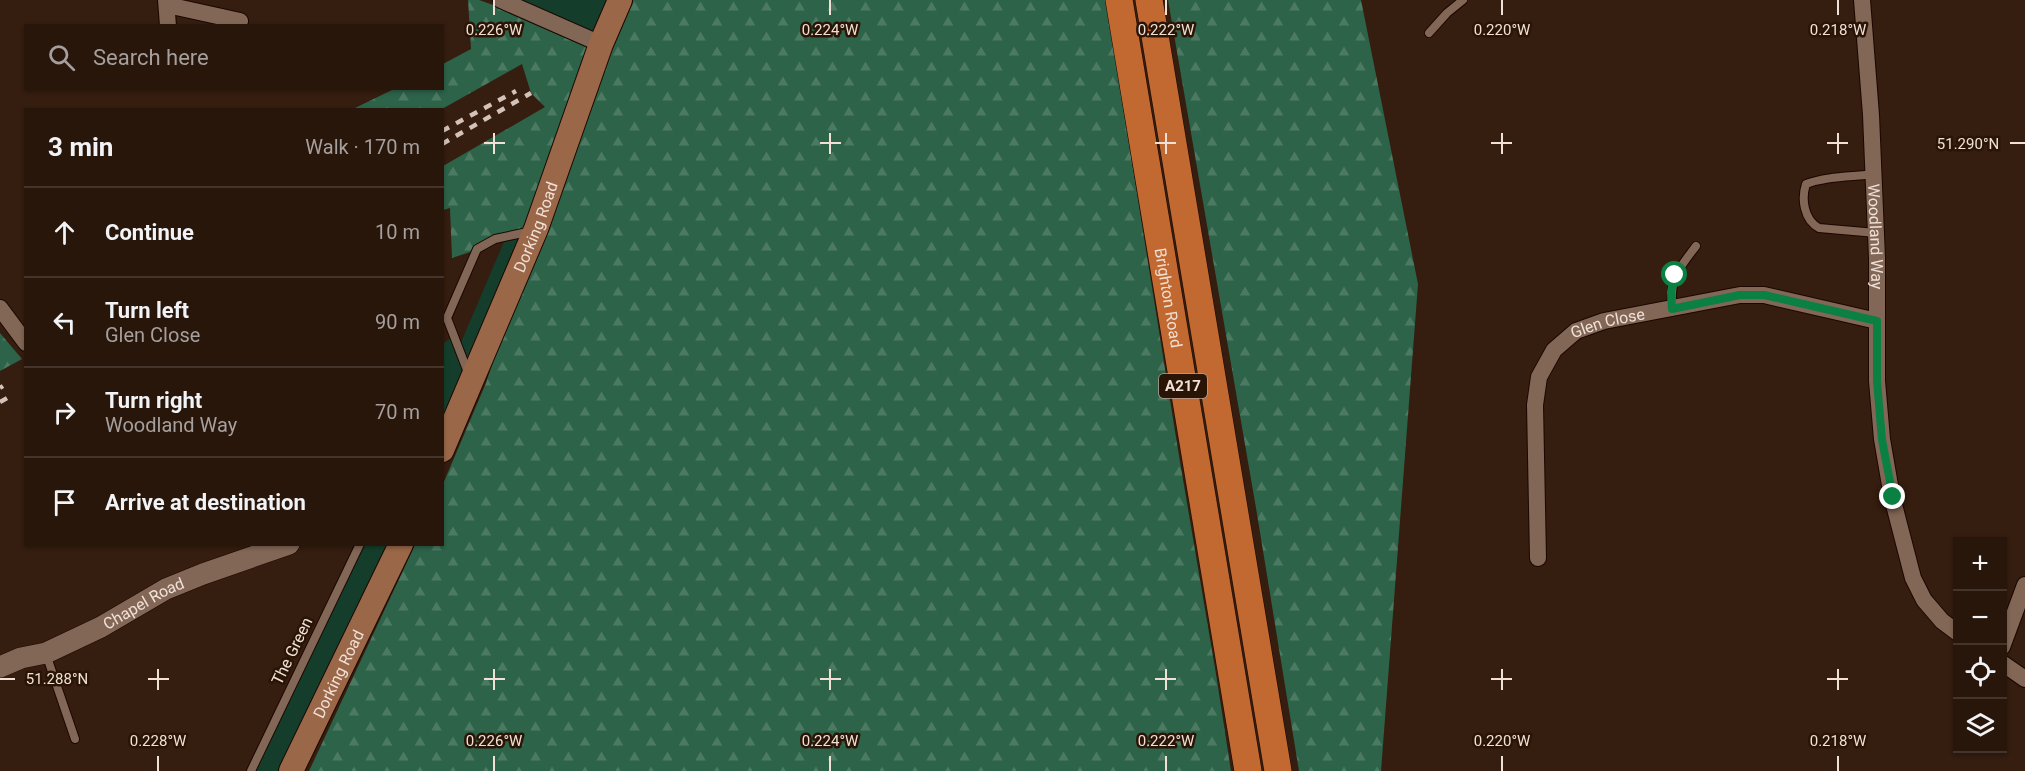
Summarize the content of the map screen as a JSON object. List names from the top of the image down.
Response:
{
  "streets": {
    "highway": ["Brighton Road", "A217"],
    "main road": ["Dorking Road"],
    "street": ["Woodland Way", "Glen Close", "Chapel Road"],
    "lane": ["The Green"]
  },
  "crossings": [
    ["Woodland Way", "Glen Close"]
  ],
  "page": {
    "search": "Search here",
    "heading": ["3 min", "Walk · 170 m"],
    "list": [
      ["Continue", "10 m"],
      ["Turn left", "Glen Close", "90 m"],
      ["Turn right", "Woodland Way", "70 m"],
      "Arrive at destination"
    ],
    "map_buttons": ["+", "−"]
  },
  "coordinates": [
    "0.226°W",
    "0.224°W",
    "0.222°W",
    "0.220°W",
    "0.218°W",
    "51.290°N",
    "51.288°N",
    "0.228°W"
  ]
}
